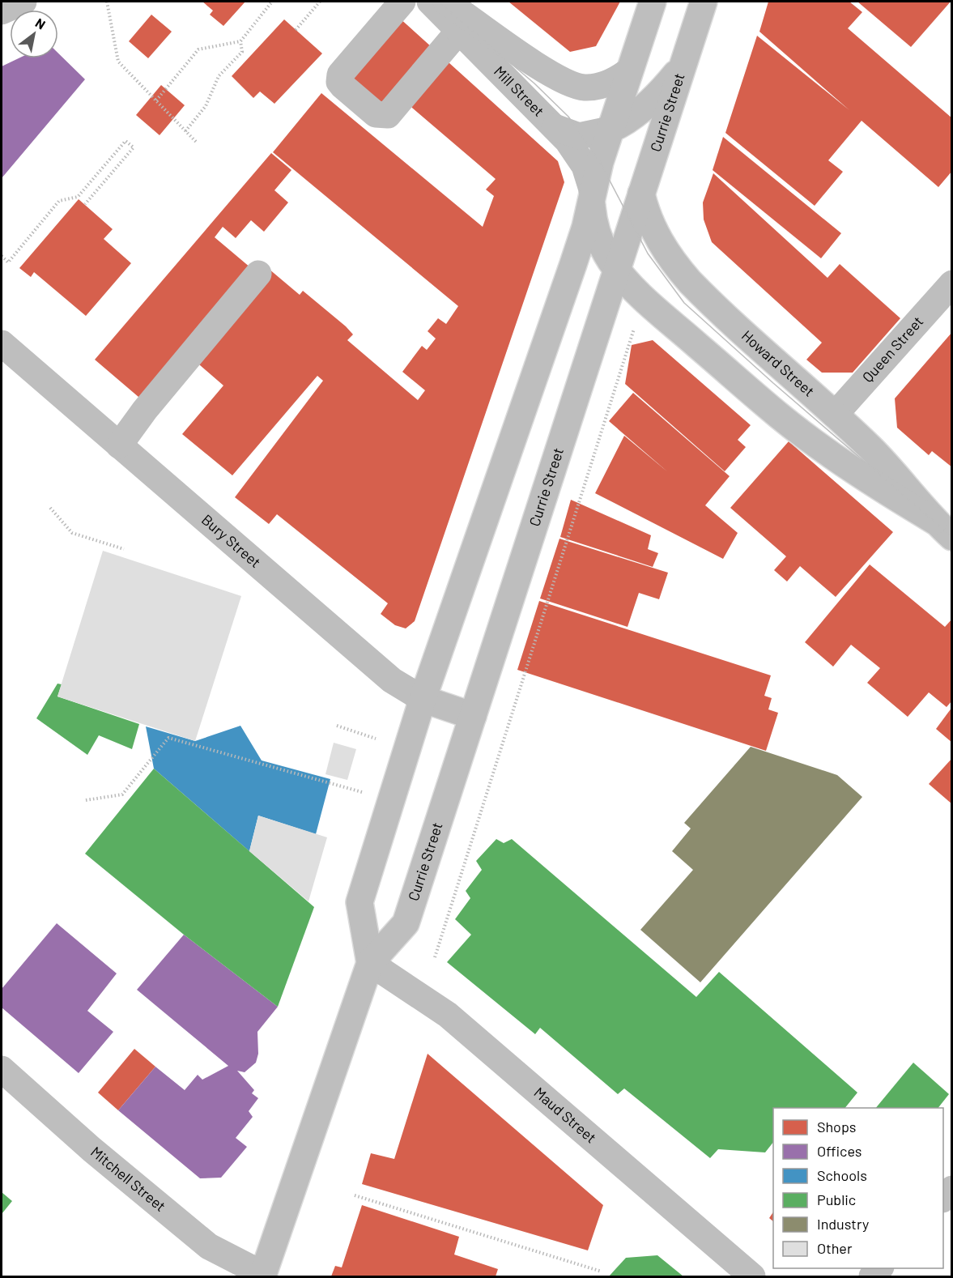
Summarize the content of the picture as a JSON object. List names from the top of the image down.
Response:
{
  "streets": {
    "main road": [
      "Mill Street",
      "Currie Street",
      "Queen Street",
      "Howard Street",
      "Bury Street",
      "Maud Street",
      "Mitchell Street"
    ]
  },
  "crossings": [
    ["Mill Street", "Currie Street"],
    ["Mill Street", "Howard Street"],
    ["Currie Street", "Howard Street"],
    ["Currie Street", "Bury Street"],
    ["Currie Street", "Maud Street"],
    ["Currie Street", "Mitchell Street"],
    ["Queen Street", "Howard Street"]
  ],
  "legend": [
    "Shops",
    "Offices",
    "Schools",
    "Public",
    "Industry",
    "Other"
  ],
  "north": "top right"
}
